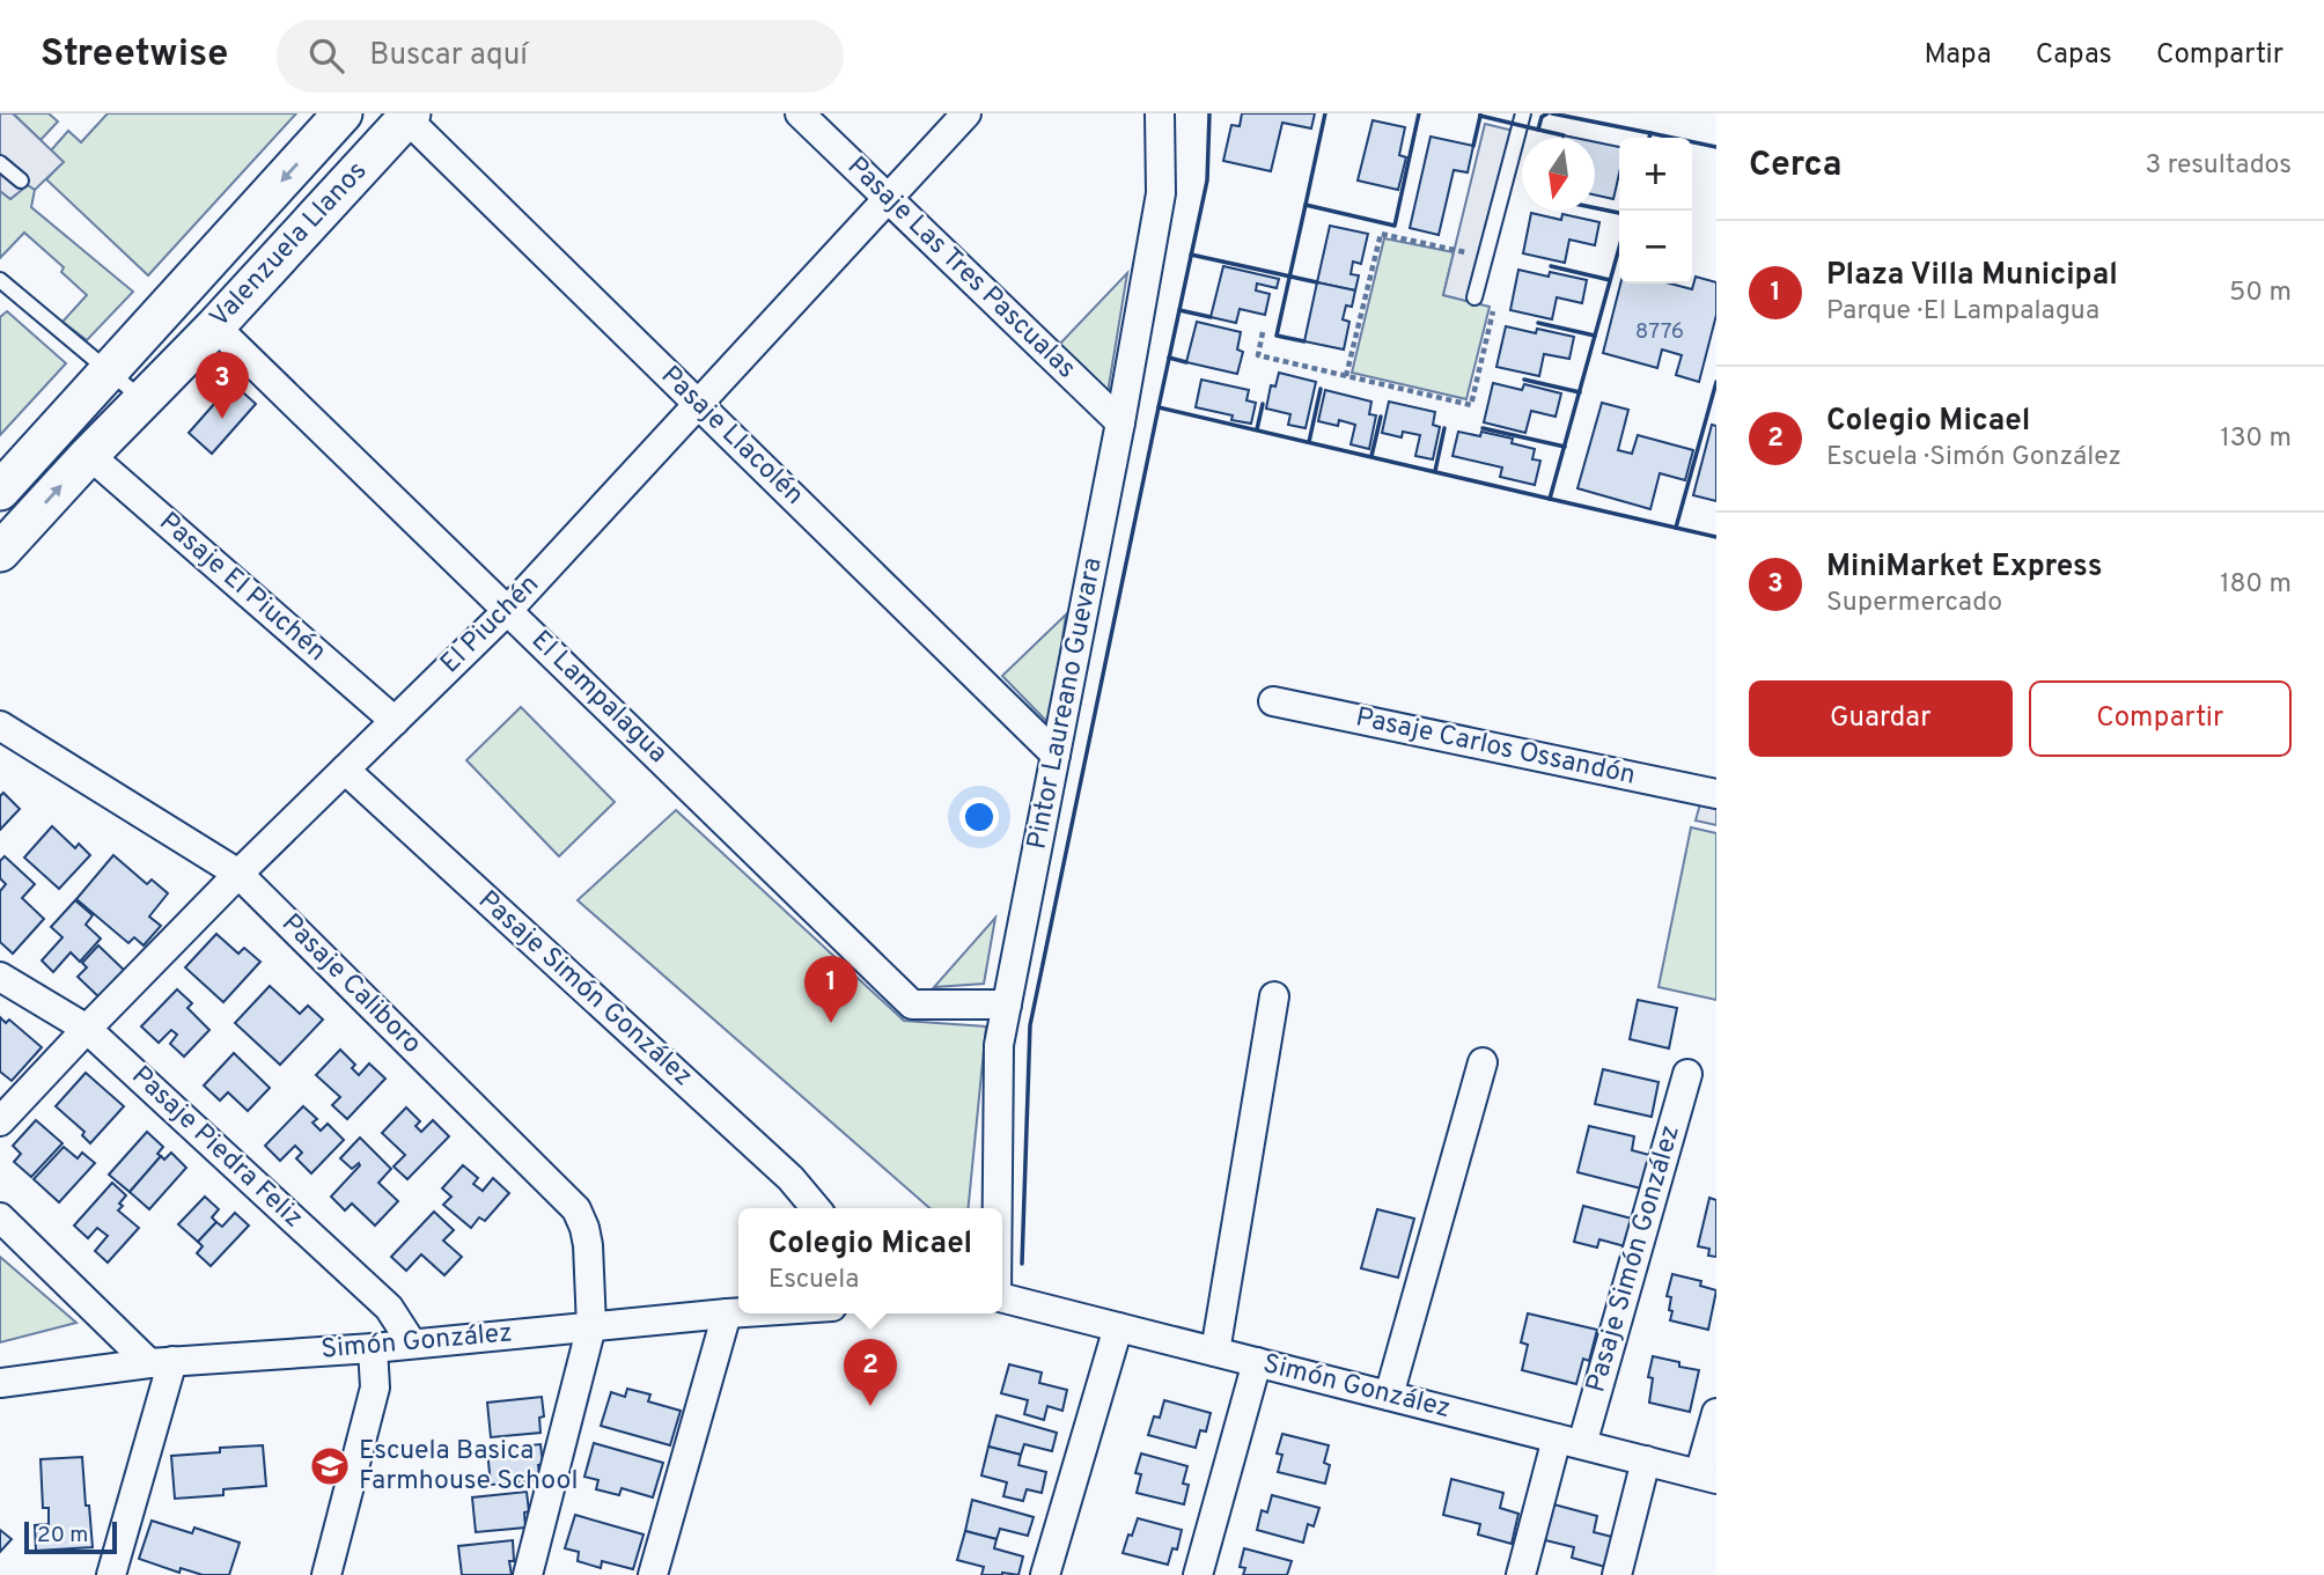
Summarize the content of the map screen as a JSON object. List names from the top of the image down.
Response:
{
  "streets": {
    "main road": ["Valenzuela Llanos"],
    "street": [
      "Pasaje Las Tres Pascualas",
      "Pasaje Llacolén",
      "Pasaje El Piuchén",
      "El Piuchén",
      "El Lampalagua",
      "Pintor Laureano Guevara",
      "Pasaje Carlos Ossandón",
      "Pasaje Caliboro",
      "Pasaje Simón González",
      "Pasaje Piedra Feliz",
      "Simón González"
    ]
  },
  "crossings": [
    ["Valenzuela Llanos", "Pasaje Llacolén"],
    ["Valenzuela Llanos", "Pasaje El Piuchén"],
    ["Valenzuela Llanos", "El Lampalagua"],
    ["Pasaje Las Tres Pascualas", "El Piuchén"],
    ["Pasaje Las Tres Pascualas", "Pintor Laureano Guevara"],
    ["Pasaje Llacolén", "El Piuchén"],
    ["Pasaje Llacolén", "Pintor Laureano Guevara"],
    ["Pasaje El Piuchén", "El Piuchén"],
    ["El Piuchén", "El Lampalagua"],
    ["El Piuchén", "Pasaje Caliboro"],
    ["El Piuchén", "Pasaje Simón González"],
    ["El Piuchén", "Pasaje Piedra Feliz"],
    ["El Lampalagua", "Pintor Laureano Guevara"],
    ["Pasaje Caliboro", "Simón González"],
    ["Pasaje Simón González", "Simón González"],
    ["Pasaje Piedra Feliz", "Simón González"]
  ],
  "places": {
    "school or university": ["Escuela Basica Farmhouse School"]
  },
  "house_numbers": ["8776"],
  "scale_bar": "20 m",
  "north": "bottom",
  "page": {
    "header": "Streetwise",
    "search": "Buscar aquí",
    "nav": ["Mapa", "Capas", "Compartir"],
    "heading": ["Cerca", "3 resultados"],
    "map_buttons": ["+", "−"],
    "list": [
      {
        "mark": "1",
        "name": "Plaza Villa Municipal",
        "note": "Parque · El Lampalagua",
        "value": "50 m"
      },
      {
        "mark": "2",
        "name": "Colegio Micael",
        "note": "Escuela · Simón González",
        "value": "130 m"
      },
      {
        "mark": "3",
        "name": "MiniMarket Express",
        "note": "Supermercado",
        "value": "180 m"
      }
    ],
    "pins": ["3", "1", "2"],
    "buttons": ["Guardar", "Compartir"],
    "popup": ["Colegio Micael", "Escuela"],
    "scale": "20 m"
  }
}
